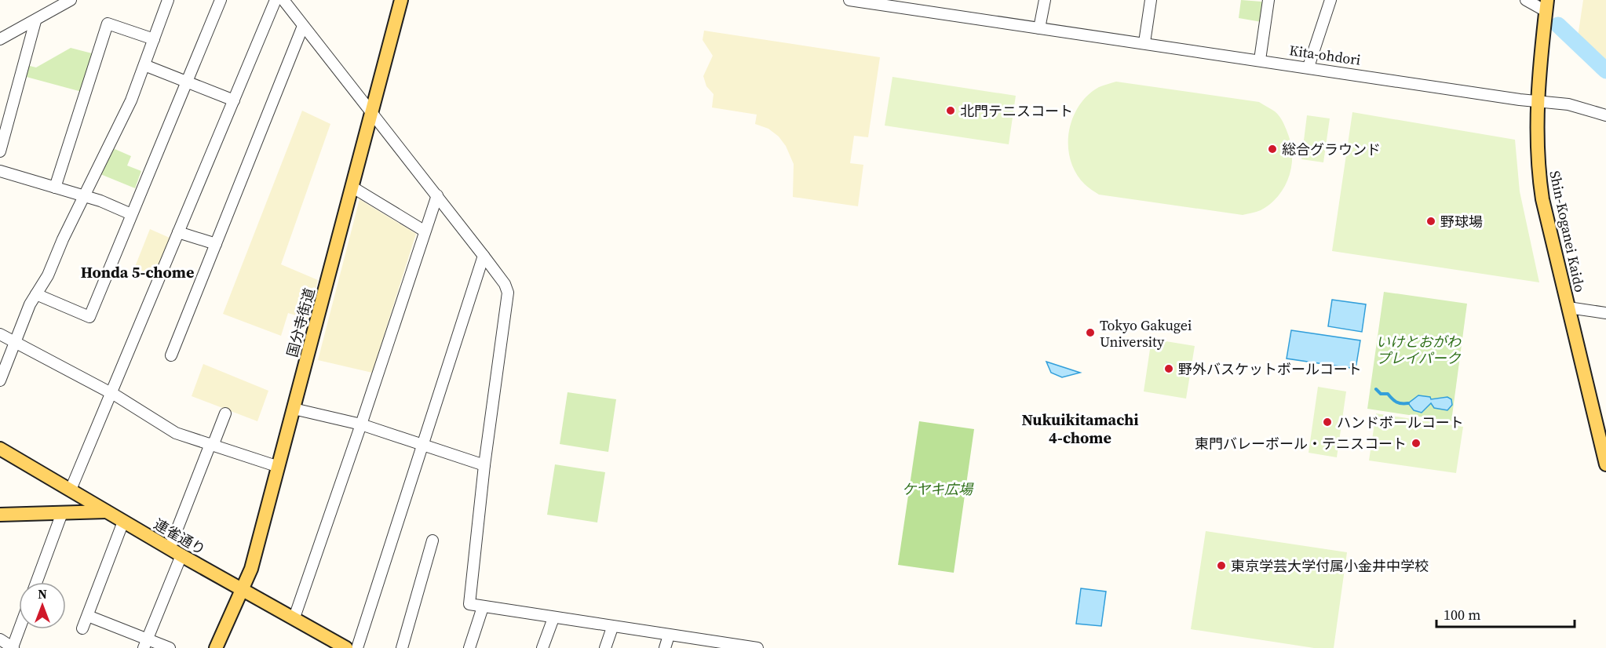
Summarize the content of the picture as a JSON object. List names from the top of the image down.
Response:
{
  "streets": {
    "main road": ["Shin-Koganei Kaido", "国分寺街道", "連雀通り"],
    "street": ["Kita-ohdori"]
  },
  "crossings": [
    ["Kita-ohdori", "Shin-Koganei Kaido"],
    ["国分寺街道", "連雀通り"]
  ],
  "districts": ["Honda 5-chome", "Nukuikitamachi 4-chome"],
  "parks": ["いけとおがわ プレイパーク", "ケヤキ広場"],
  "places": [
    "北門テニスコート",
    "総合グラウンド",
    "野球場",
    "Tokyo Gakugei University",
    "野外バスケットボールコート",
    "ハンドボールコート",
    "東門バレーボール・テニスコート",
    "東京学芸大学付属小金井中学校"
  ],
  "scale_bar": "100 m",
  "north": "top"
}
